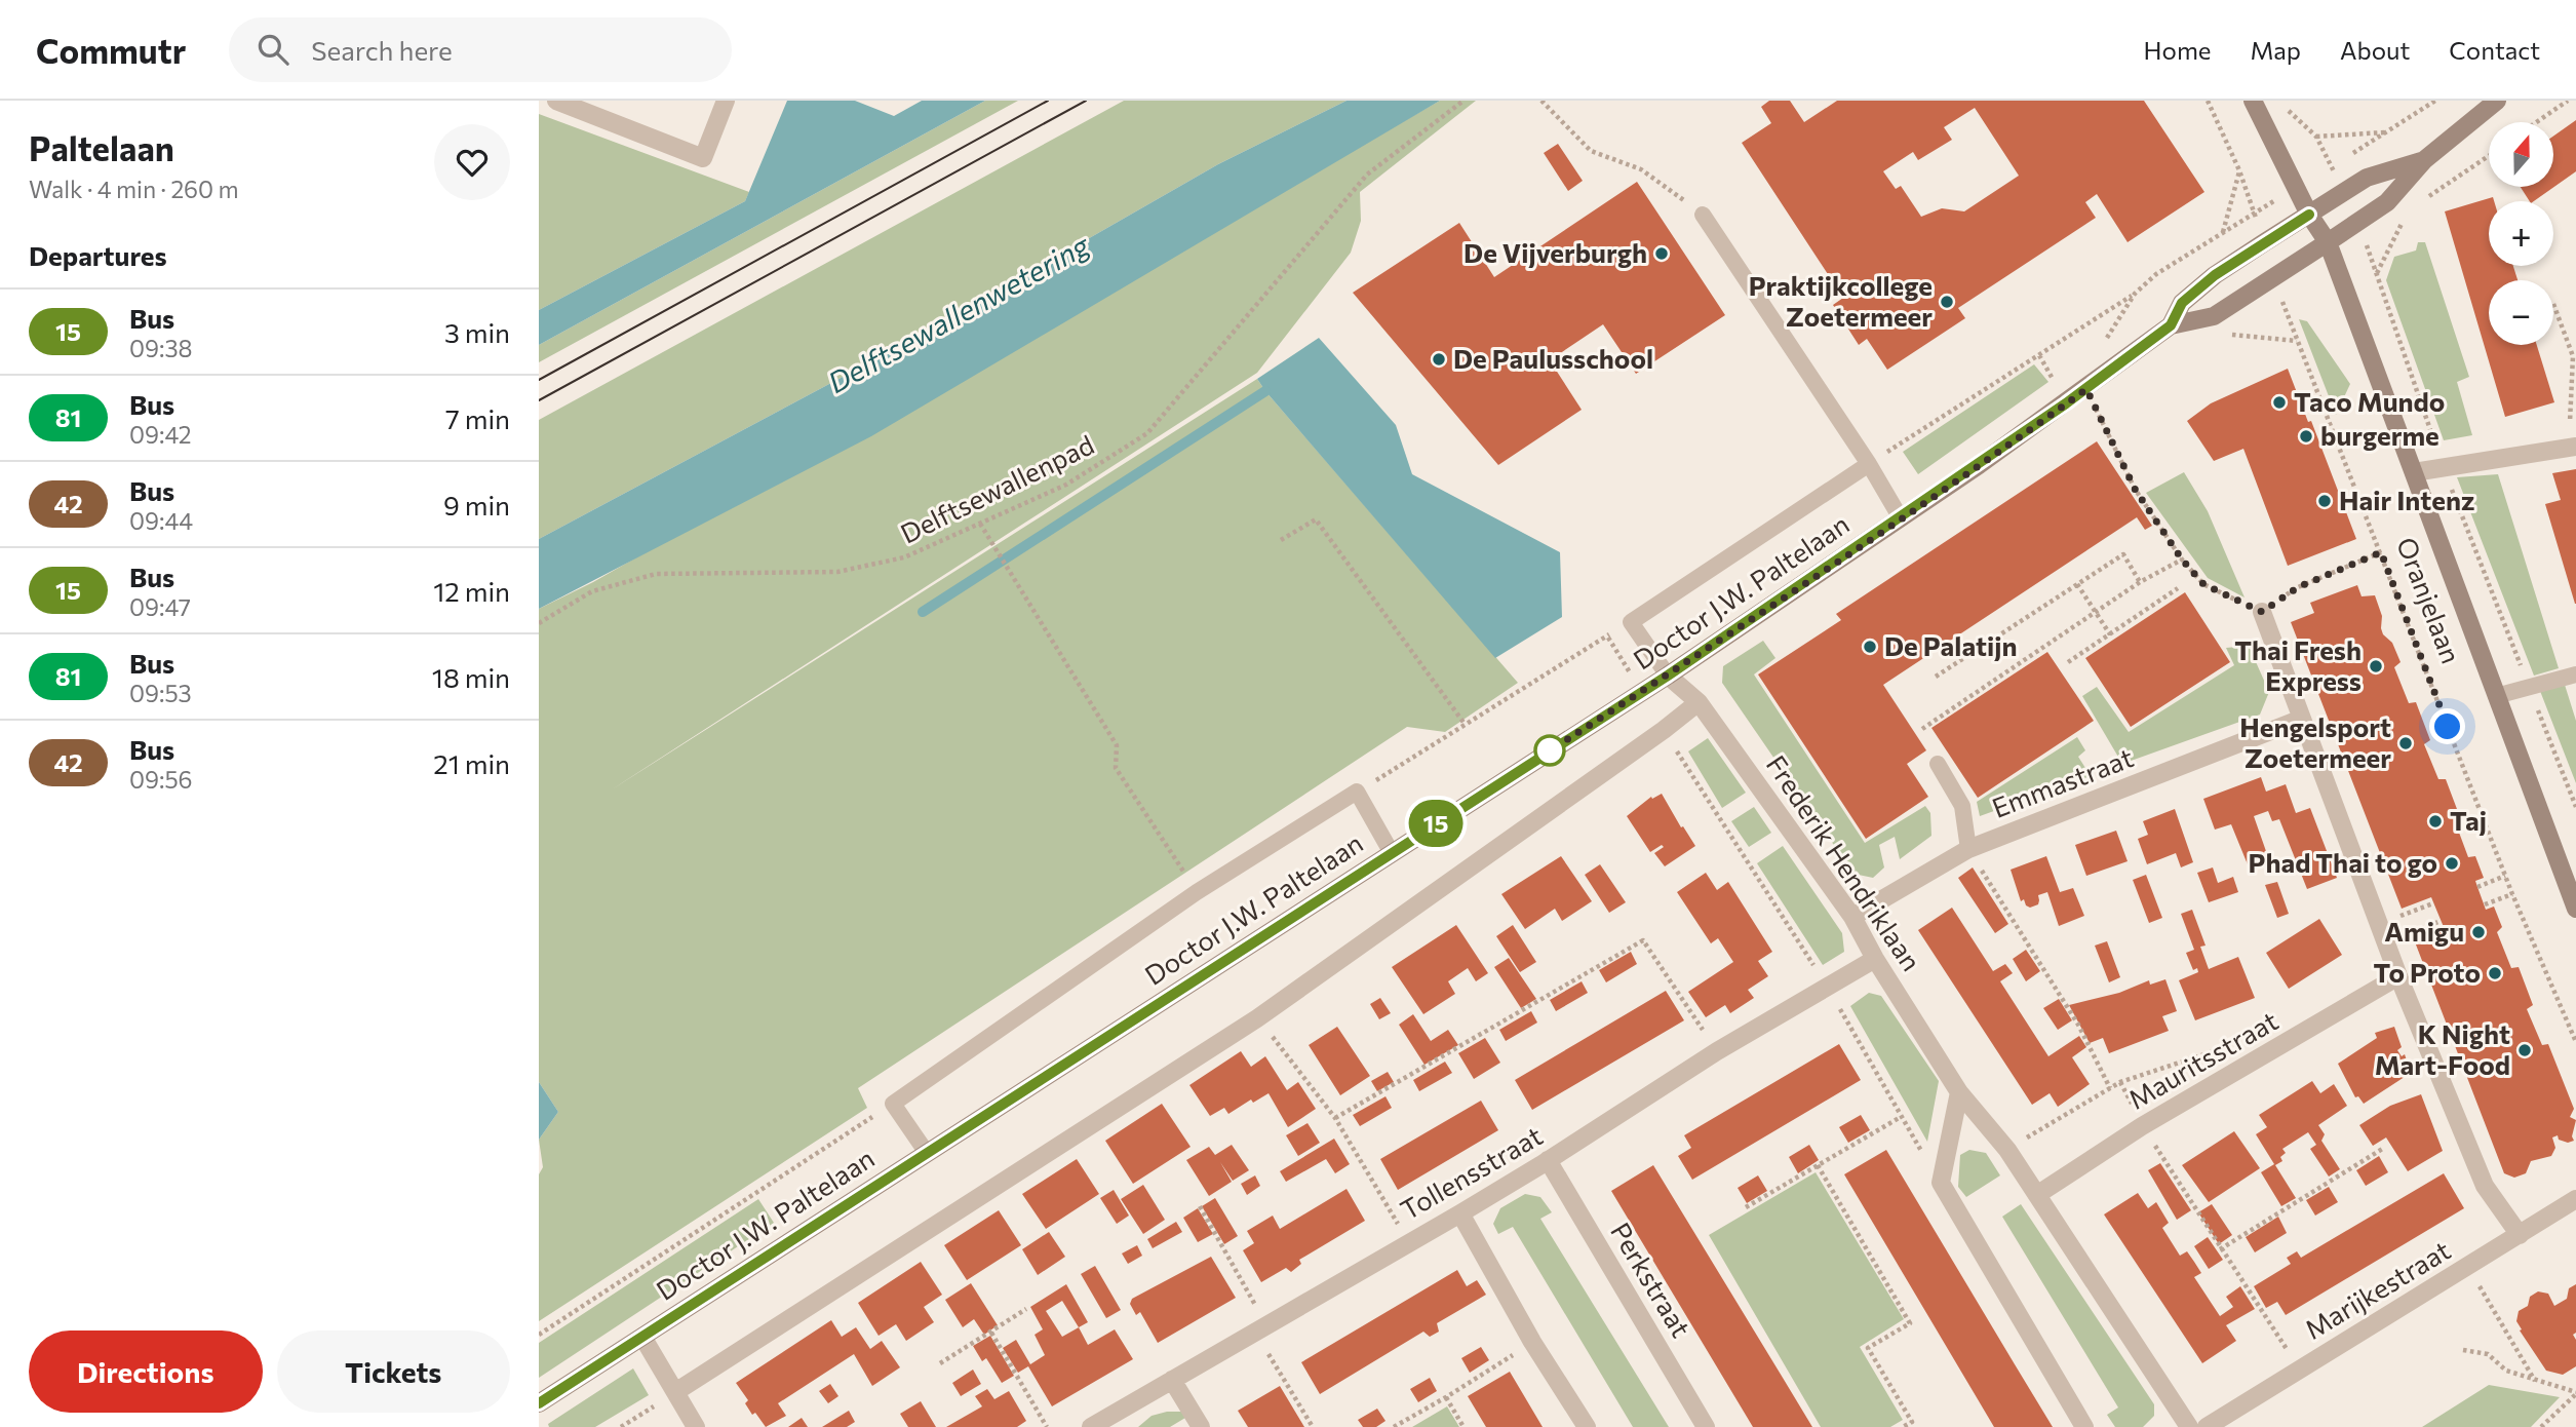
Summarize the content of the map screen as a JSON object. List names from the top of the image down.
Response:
{
  "streets": {
    "street": [
      "Doctor J.W. Paltelaan",
      "Oranjelaan",
      "Emmastraat",
      "Frederik Hendriklaan",
      "Mauritsstraat",
      "Tollensstraat",
      "Perkstraat",
      "Marijkestraat"
    ],
    "path": ["Delftsewallenpad"]
  },
  "crossings": [
    ["Doctor J.W. Paltelaan", "Oranjelaan"],
    ["Doctor J.W. Paltelaan", "Frederik Hendriklaan"],
    ["Emmastraat", "Frederik Hendriklaan"],
    ["Frederik Hendriklaan", "Mauritsstraat"],
    ["Frederik Hendriklaan", "Tollensstraat"],
    ["Tollensstraat", "Perkstraat"]
  ],
  "water": ["Delftsewallenwetering"],
  "places": [
    "De Vijverburgh",
    "Praktijkcollege Zoetermeer",
    "De Paulusschool",
    "Taco Mundo",
    "burgerme",
    "Hair Intenz",
    "De Palatijn",
    "Thai Fresh Express",
    "Hengelsport Zoetermeer",
    "Taj",
    "Phad Thai to go",
    "Amigu",
    "To Proto",
    "K Night Mart-Food"
  ],
  "lines": ["bus line 15"],
  "north": "top",
  "page": {
    "header": "Commutr",
    "search": "Search here",
    "nav": [
      "Home",
      "Map",
      "About",
      "Contact"
    ],
    "heading": [
      ["Paltelaan", "Walk · 4 min · 260 m"],
      "Departures"
    ],
    "on_map": "15",
    "map_buttons": ["+", "−"],
    "list": [
      {
        "mark": "15",
        "name": "Bus",
        "note": "09:38",
        "value": "3 min"
      },
      {
        "mark": "81",
        "name": "Bus",
        "note": "09:42",
        "value": "7 min"
      },
      {
        "mark": "42",
        "name": "Bus",
        "note": "09:44",
        "value": "9 min"
      },
      {
        "mark": "15",
        "name": "Bus",
        "note": "09:47",
        "value": "12 min"
      },
      {
        "mark": "81",
        "name": "Bus",
        "note": "09:53",
        "value": "18 min"
      },
      {
        "mark": "42",
        "name": "Bus",
        "note": "09:56",
        "value": "21 min"
      }
    ],
    "buttons": ["Directions", "Tickets"]
  }
}
